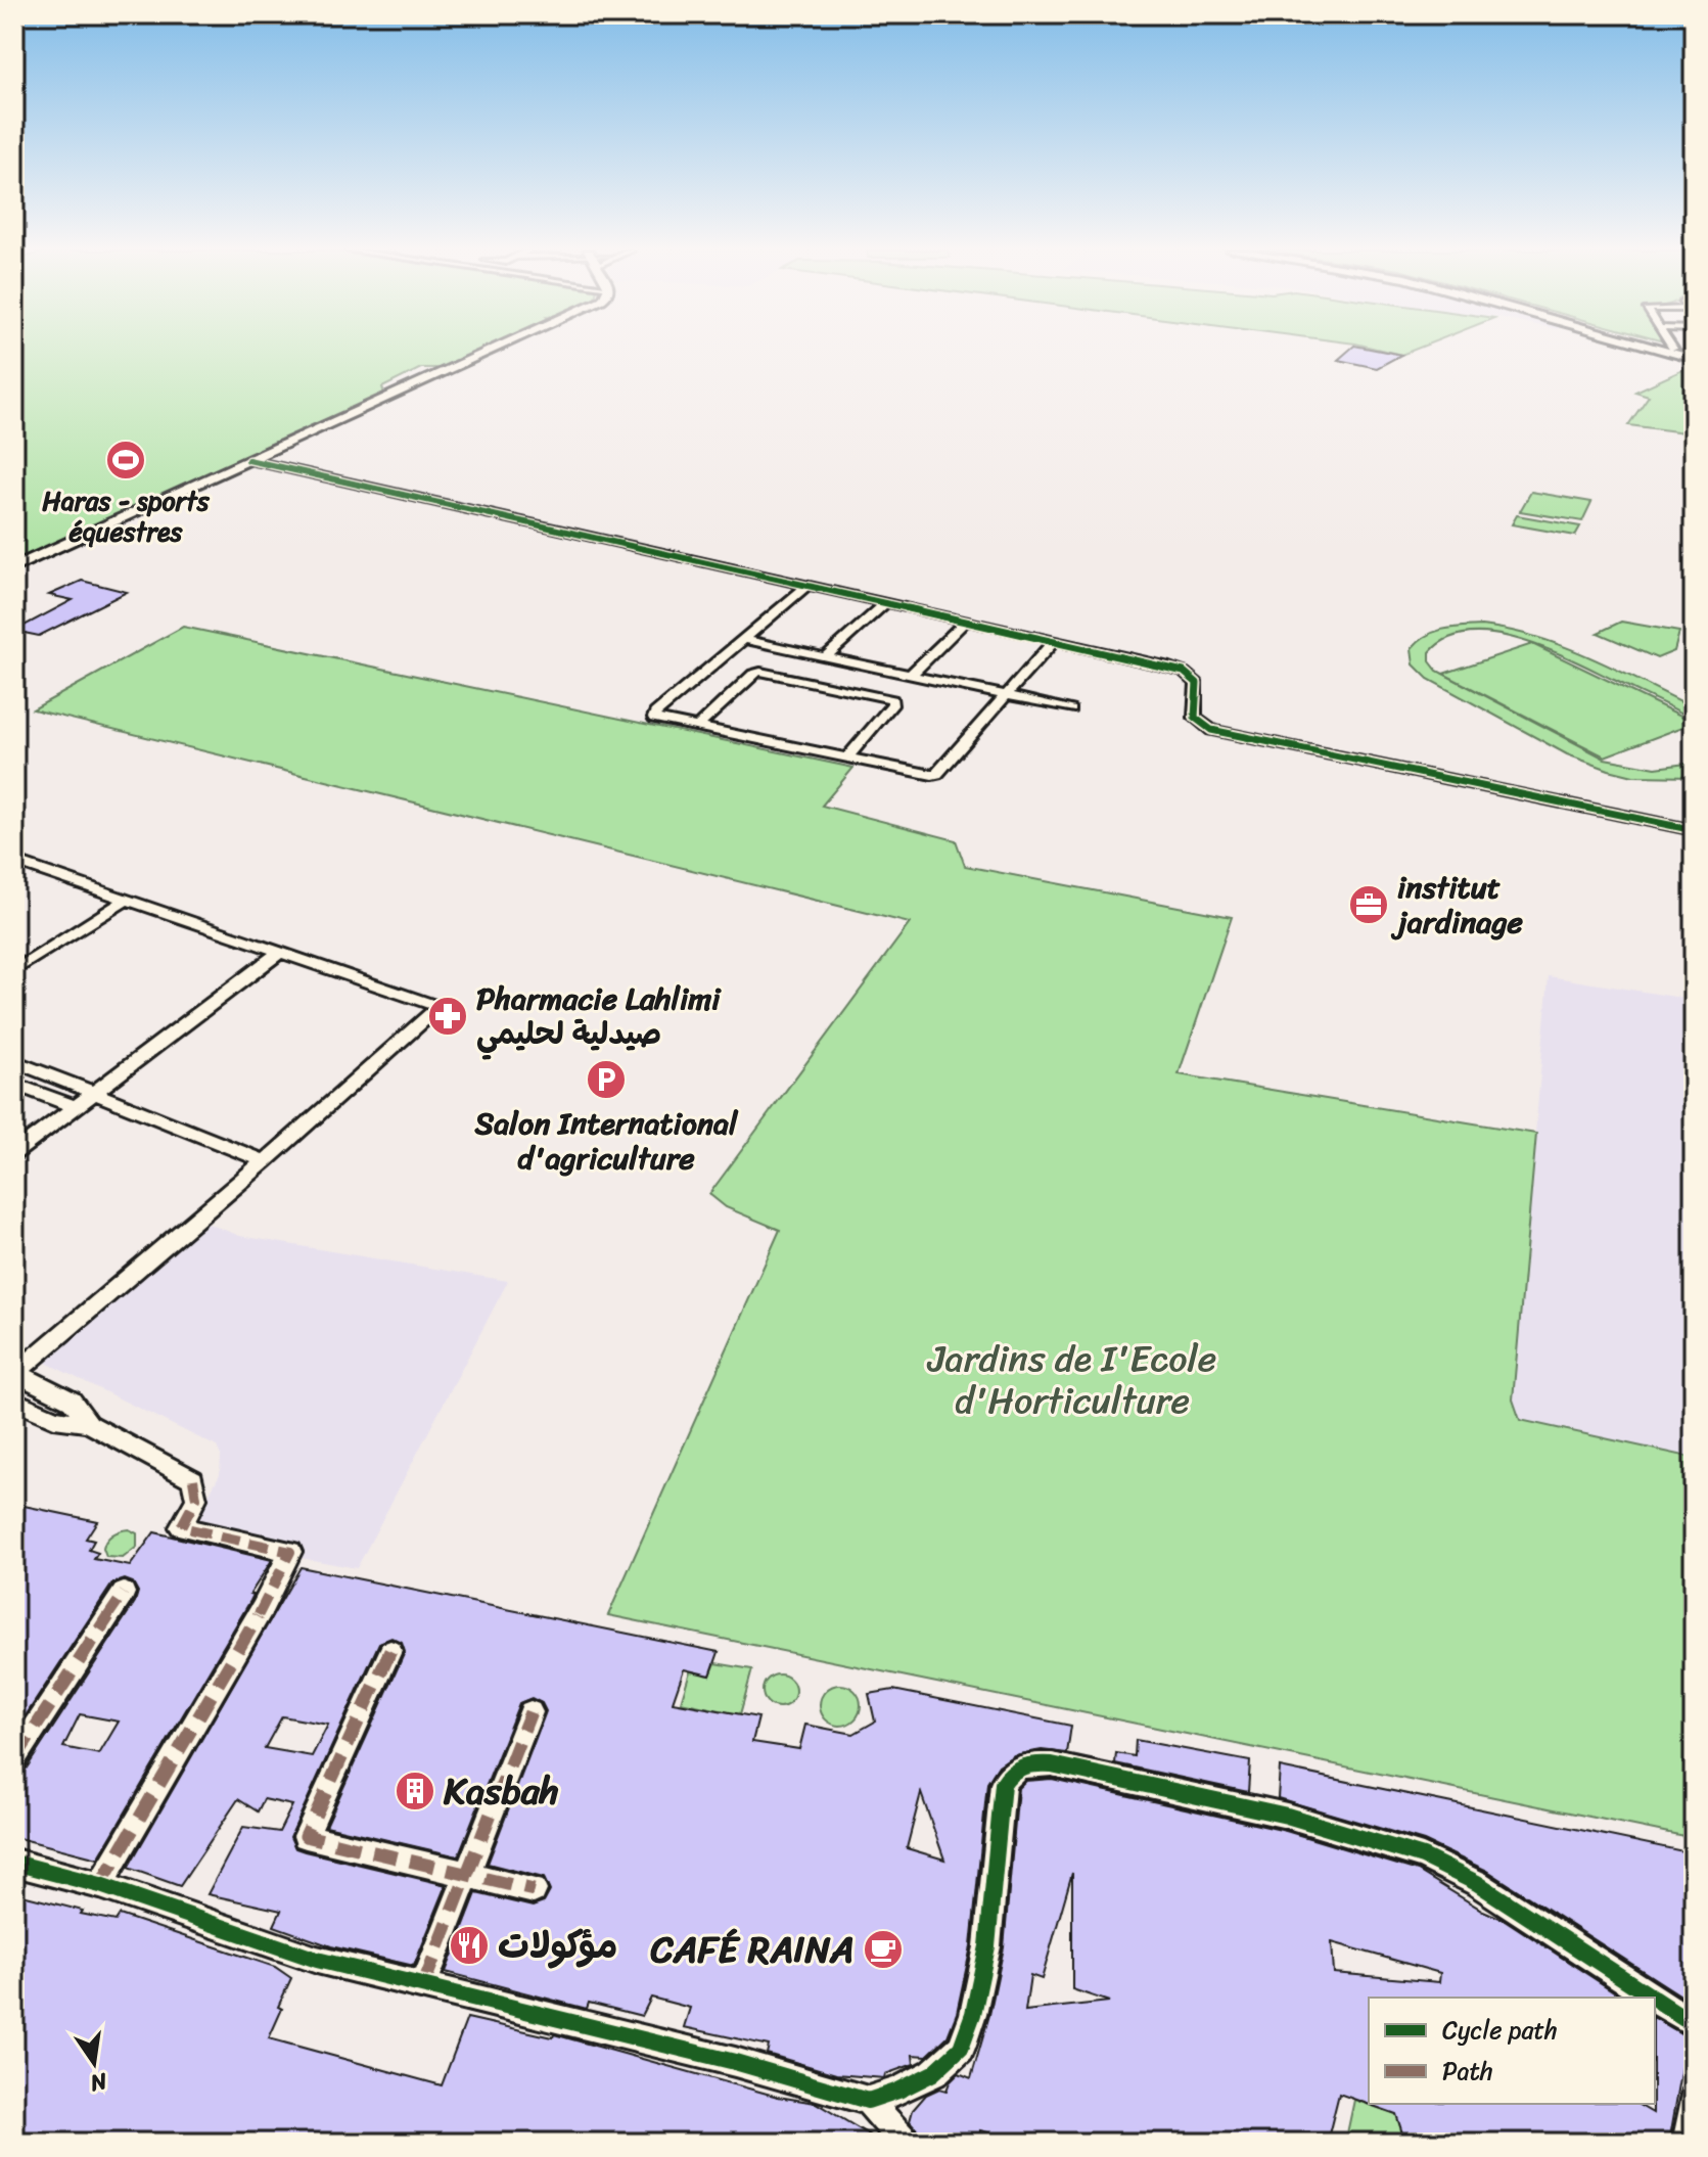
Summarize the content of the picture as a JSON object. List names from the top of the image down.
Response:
{
  "parks": ["Jardins de I'Ecole d'Horticulture"],
  "places": {
    "sports": ["Haras - sports équestres"],
    "office": ["institut jardinage"],
    "pharmacy": ["Pharmacie Lahlimi صيدلية لحليمي"],
    "parking": ["Salon International d'agriculture"],
    "building": ["Kasbah"],
    "restaurant": ["مؤكولات"],
    "cafe": ["CAFÉ RAINA"]
  },
  "legend": ["Cycle path", "Path"],
  "north": "bottom"
}
